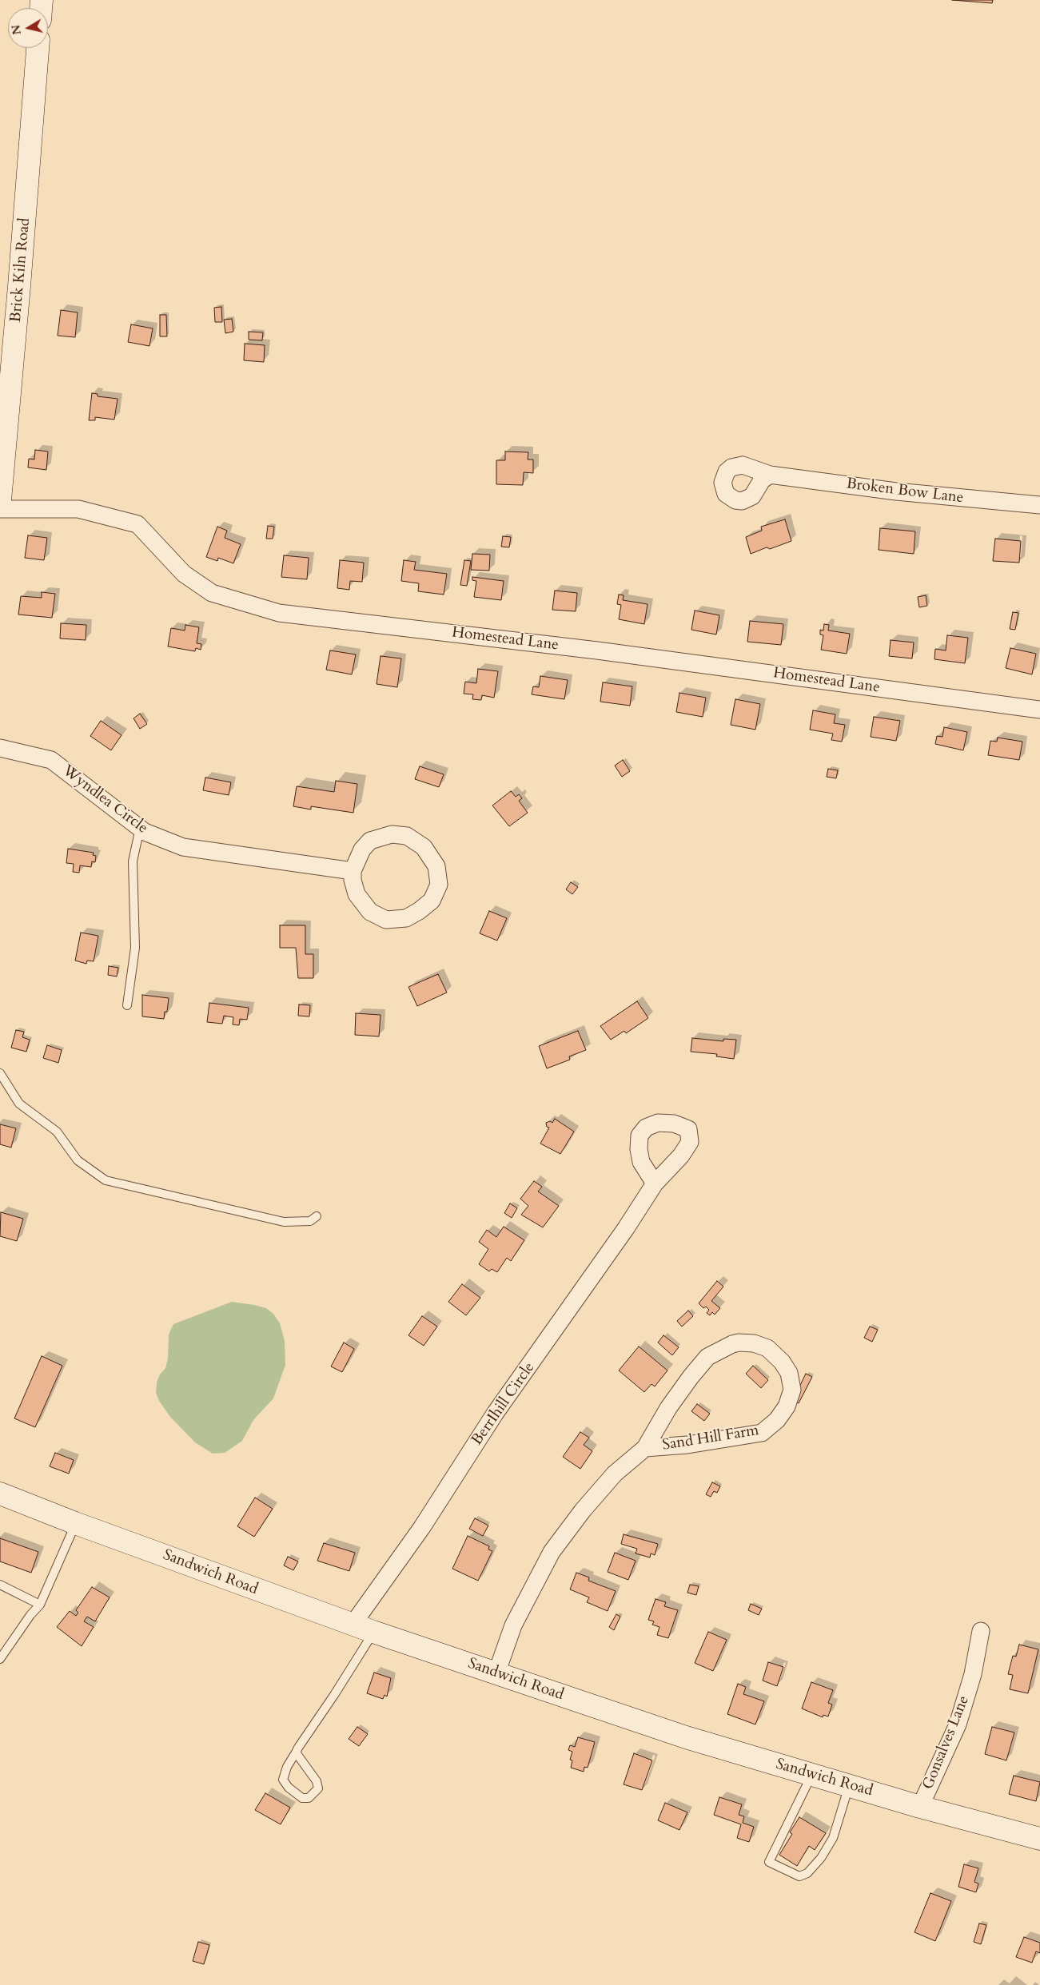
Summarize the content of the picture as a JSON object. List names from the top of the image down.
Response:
{
  "streets": {
    "main road": ["Brick Kiln Road", "Sandwich Road"],
    "street": [
      "Broken Bow Lane",
      "Homestead Lane",
      "Wyndlea Circle",
      "BerrIhill Circle",
      "Sand Hill Farm",
      "Gonsalves Lane"
    ]
  },
  "crossings": [
    ["BerrIhill Circle", "Sandwich Road"],
    ["Sand Hill Farm", "Sandwich Road"],
    ["Sandwich Road", "Gonsalves Lane"]
  ],
  "north": "left"
}
